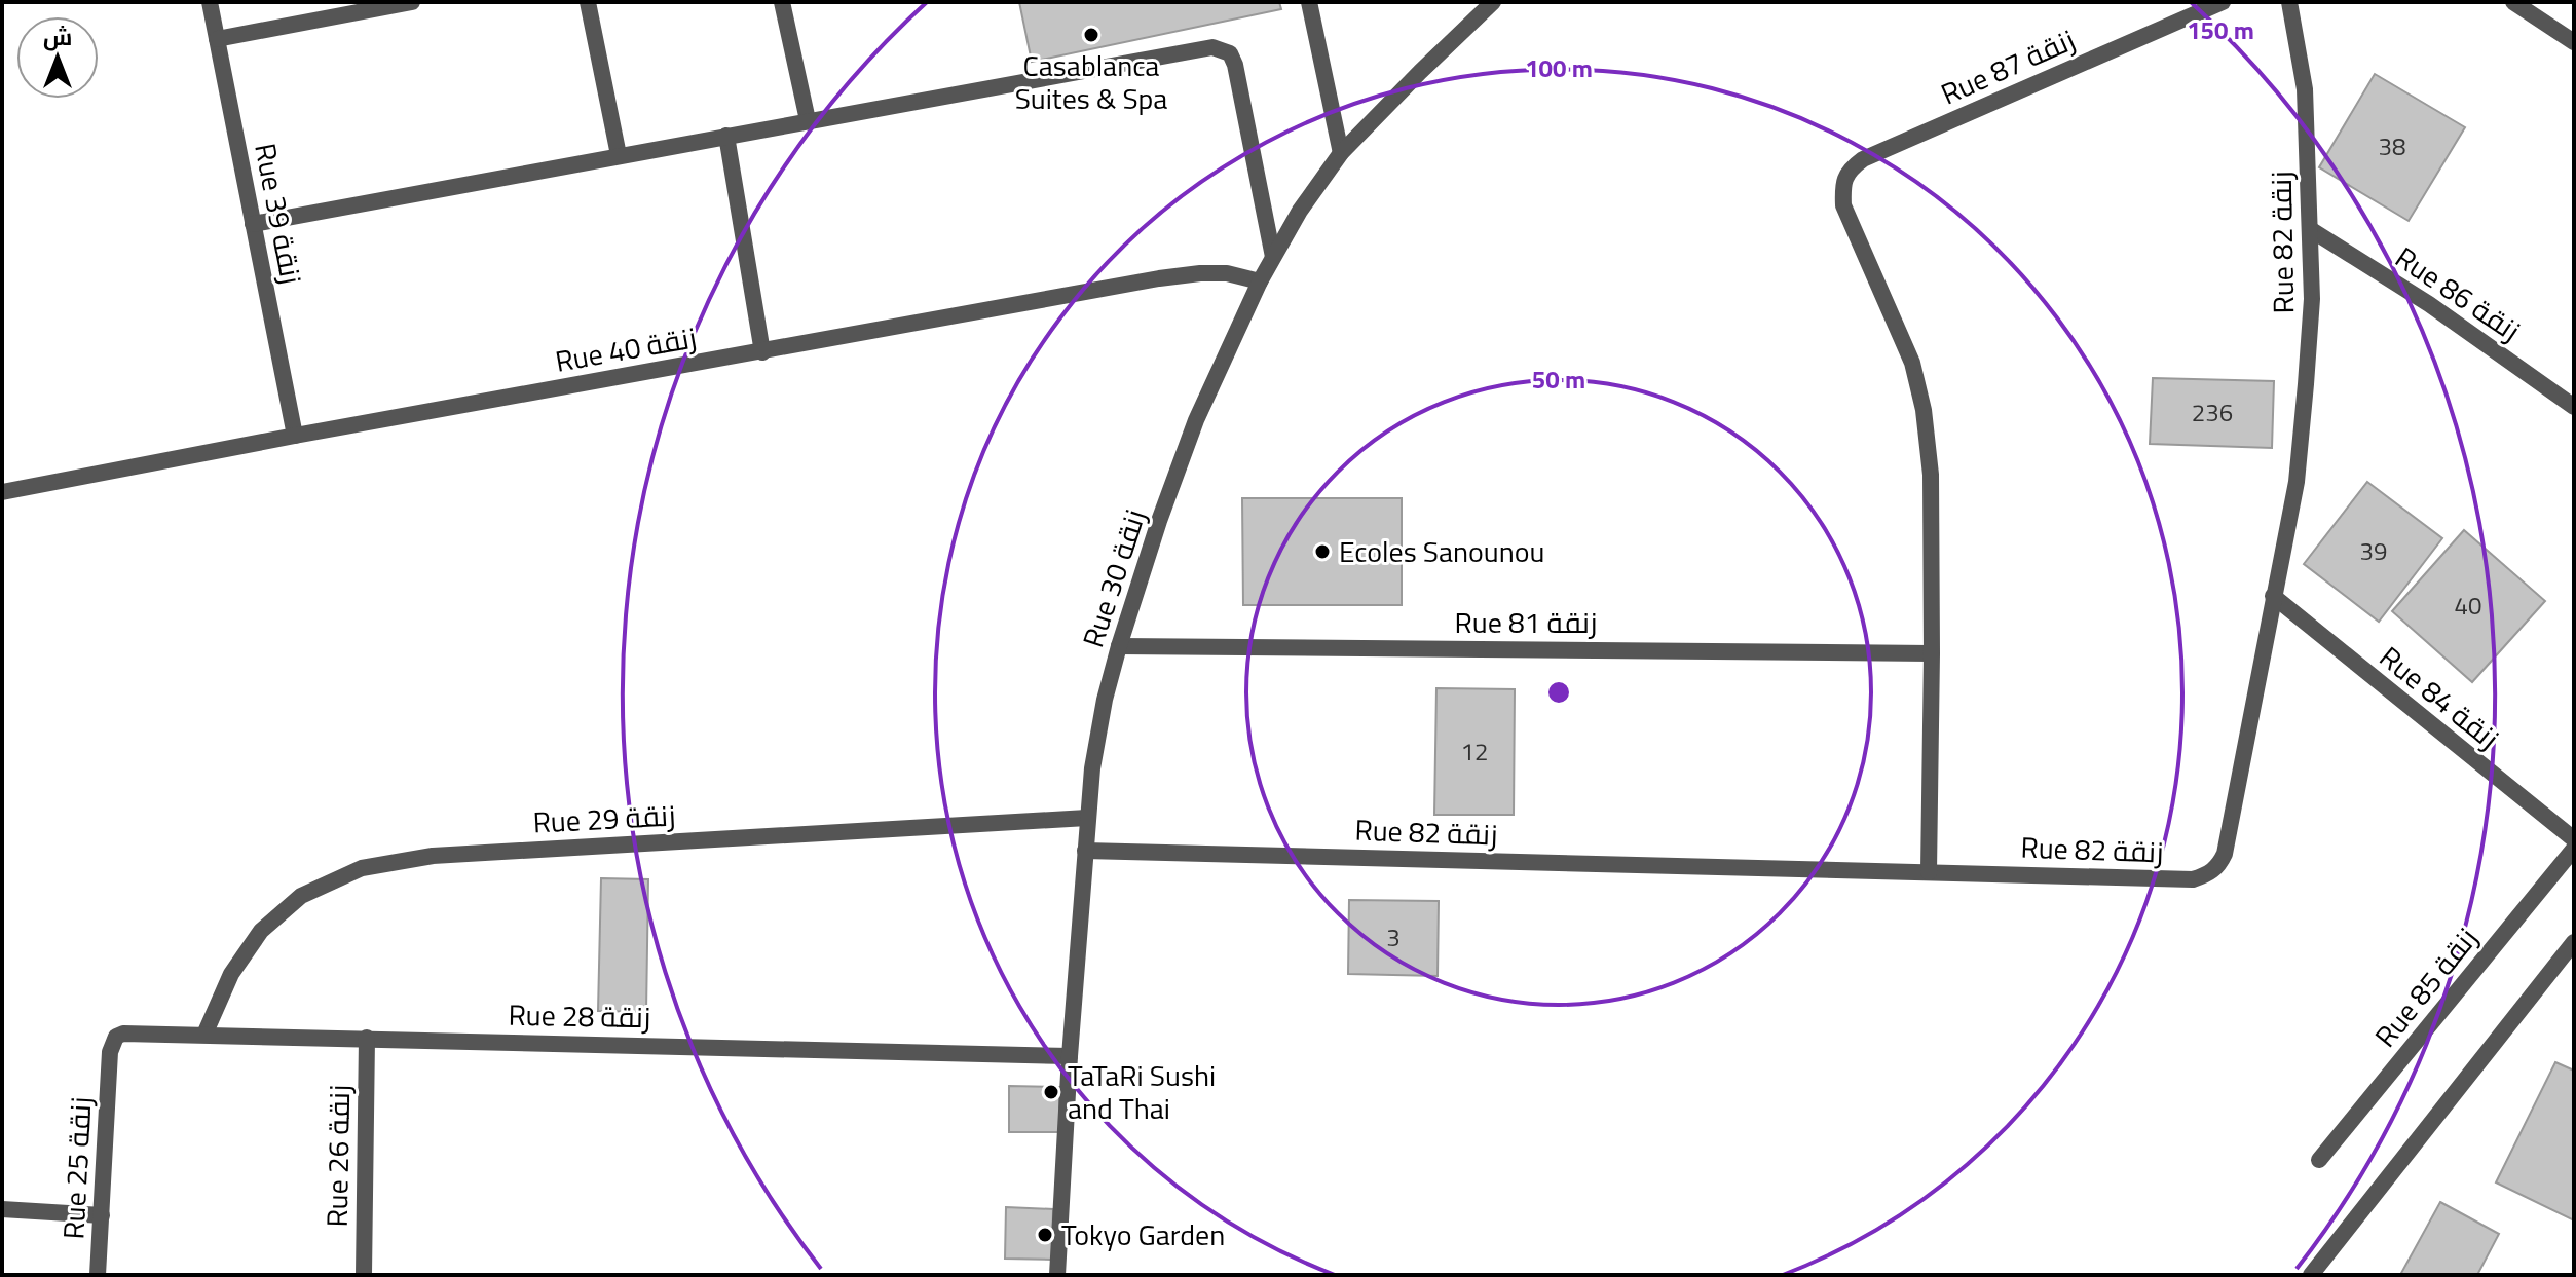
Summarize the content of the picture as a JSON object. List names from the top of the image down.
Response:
{
  "streets": {
    "street": [
      "Rue 87 زنقة",
      "Rue 39 زنقة",
      "Rue 82 زنقة",
      "Rue 86 زنقة",
      "Rue 40 زنقة",
      "Rue 30 زنقة",
      "Rue 81 زنقة",
      "Rue 84 زنقة",
      "Rue 29 زنقة",
      "Rue 85 زنقة",
      "Rue 28 زنقة",
      "Rue 26 زنقة",
      "Rue 25 زنقة"
    ]
  },
  "crossings": [
    ["Rue 87 زنقة", "Rue 81 زنقة"],
    ["Rue 39 زنقة", "Rue 40 زنقة"],
    ["Rue 82 زنقة", "Rue 86 زنقة"],
    ["Rue 82 زنقة", "Rue 30 زنقة"],
    ["Rue 82 زنقة", "Rue 84 زنقة"],
    ["Rue 40 زنقة", "Rue 30 زنقة"],
    ["Rue 30 زنقة", "Rue 81 زنقة"],
    ["Rue 30 زنقة", "Rue 29 زنقة"],
    ["Rue 30 زنقة", "Rue 28 زنقة"],
    ["Rue 29 زنقة", "Rue 28 زنقة"],
    ["Rue 28 زنقة", "Rue 26 زنقة"],
    ["Rue 28 زنقة", "Rue 25 زنقة"]
  ],
  "places": [
    "Casablanca Suites & Spa",
    "Ecoles Sanounou",
    "TaTaRi Sushi and Thai",
    "Tokyo Garden"
  ],
  "house_numbers": [
    "38",
    "236",
    "39",
    "40",
    "12",
    "3"
  ],
  "north": "top",
  "rings": ["150 m", "100 m", "50 m"]
}
